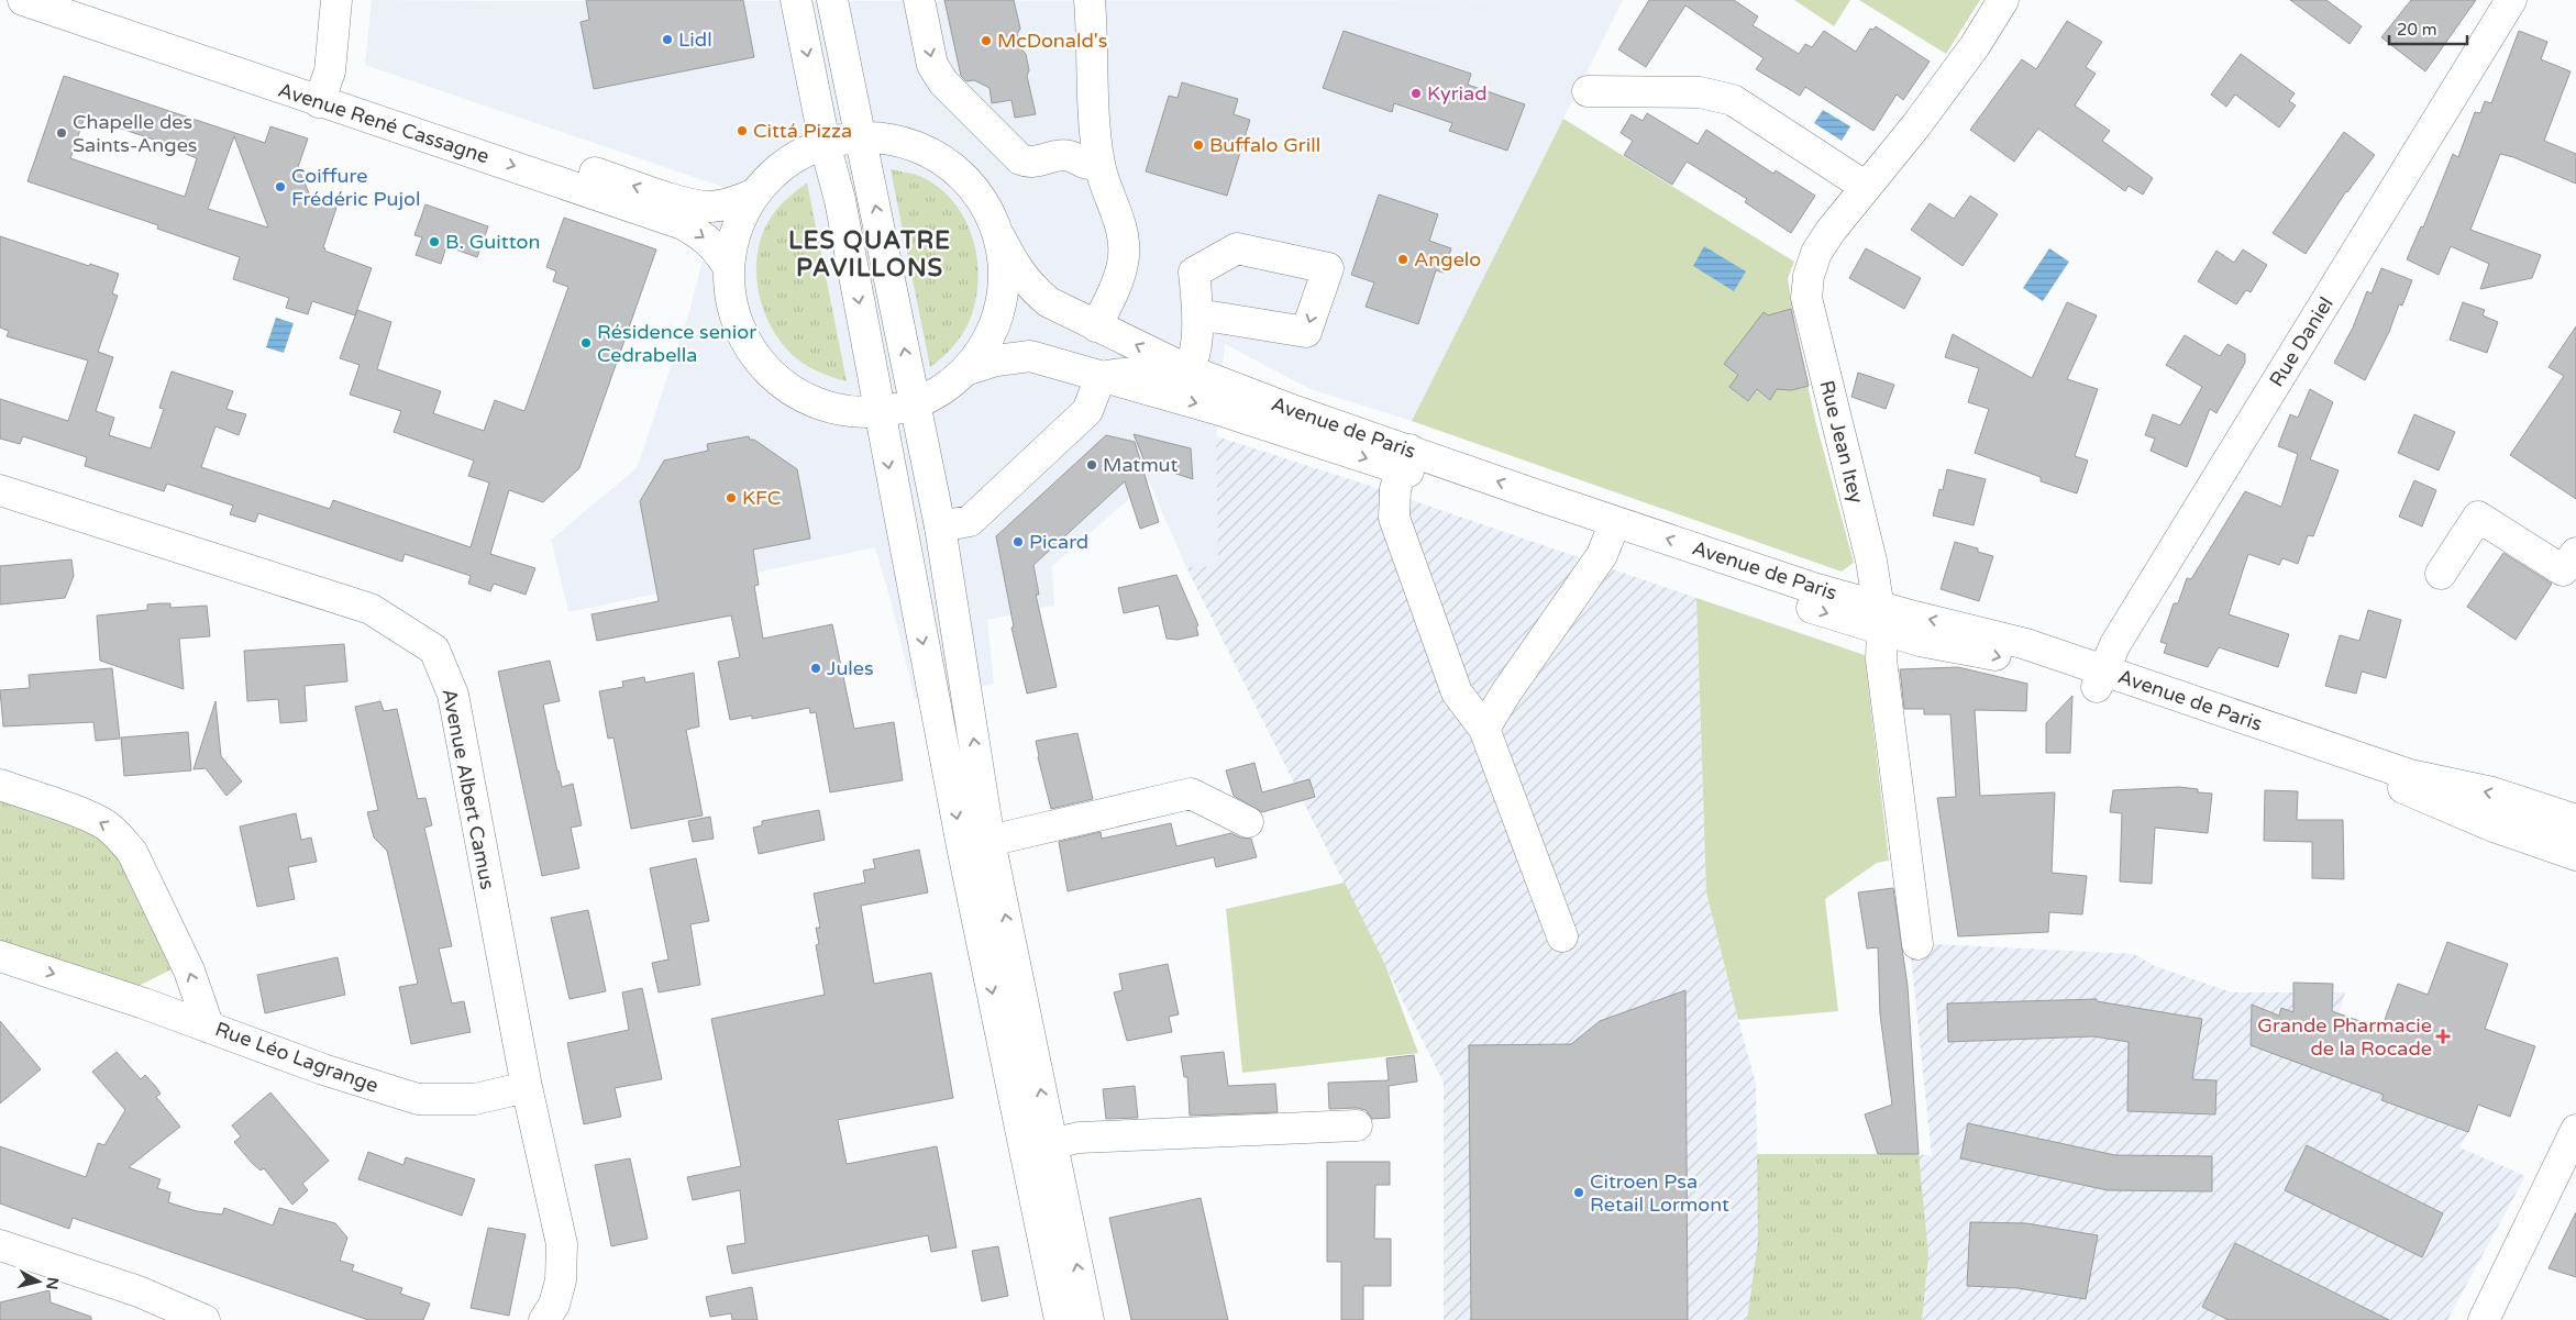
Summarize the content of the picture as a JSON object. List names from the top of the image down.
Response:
{
  "streets": {
    "main road": [
      "Avenue René Cassagne",
      "Rue Daniel",
      "Avenue de Paris",
      "Rue Jean Itey",
      "Avenue Albert Camus",
      "Rue Léo Lagrange"
    ]
  },
  "crossings": [
    ["Avenue René Cassagne", "Avenue de Paris"],
    ["Rue Daniel", "Avenue de Paris"],
    ["Avenue de Paris", "Rue Jean Itey"],
    ["Avenue Albert Camus", "Rue Léo Lagrange"]
  ],
  "one_way": ["Rue Léo Lagrange"],
  "districts": ["LES QUATRE PAVILLONS"],
  "places": {
    "other": [
      "Lidl",
      "McDonald's",
      "Kyriad",
      "Cittá Pizza",
      "Chapelle des Saints-Anges",
      "Buffalo Grill",
      "Coiffure Frédéric Pujol",
      "B. Guitton",
      "Angelo",
      "Résidence senior Cedrabella",
      "Matmut",
      "KFC",
      "Picard",
      "Jules",
      "Citroen Psa Retail Lormont"
    ],
    "health": ["Grande Pharmacie de la Rocade"]
  },
  "scale_bar": "20 m",
  "north": "right"
}
